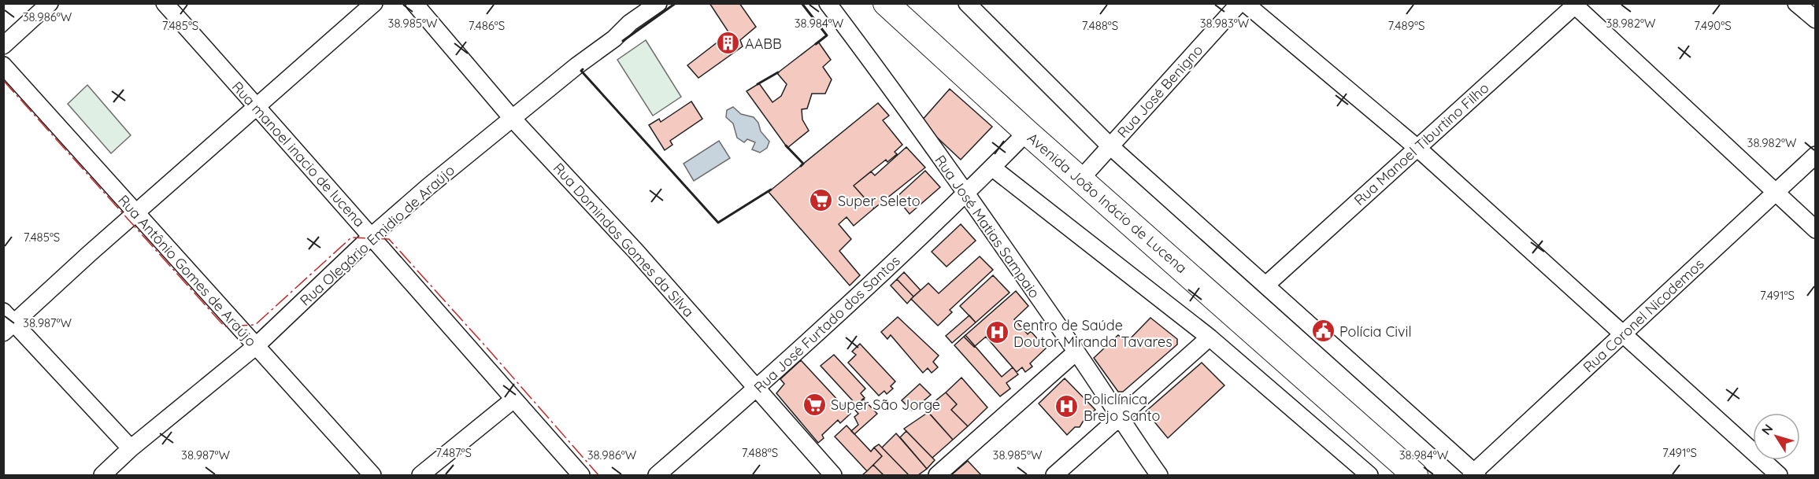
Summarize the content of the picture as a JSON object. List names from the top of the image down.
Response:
{
  "streets": {
    "highway": ["Avenida João Inácio de Lucena"],
    "street": [
      "Rua José Benigno",
      "Rua Manoel Tiburtino Filho",
      "Rua manoel inacio de lucena",
      "Rua José Matias Sampaio",
      "Rua Olegário Emidio de Araújo",
      "Rua Domindos Gomes da Silva",
      "Rua Antônio Gomes de Araújo",
      "Rua Coronel Nicodemos",
      "Rua José Furtado dos Santos"
    ]
  },
  "crossings": [
    ["Rua José Benigno", "Avenida João Inácio de Lucena"],
    ["Rua manoel inacio de lucena", "Rua Olegário Emidio de Araújo"],
    ["Avenida João Inácio de Lucena", "Rua José Furtado dos Santos"],
    ["Rua José Matias Sampaio", "Rua José Furtado dos Santos"],
    ["Rua Olegário Emidio de Araújo", "Rua Domindos Gomes da Silva"],
    ["Rua Olegário Emidio de Araújo", "Rua Antônio Gomes de Araújo"],
    ["Rua Domindos Gomes da Silva", "Rua José Furtado dos Santos"]
  ],
  "places": {
    "building": ["AABB"],
    "supermarket": ["Super Seleto", "Super São Jorge"],
    "public building": ["Polícia Civil"],
    "hospital": ["Centro de Saúde Doutor Miranda Tavares", "Policlínica Brejo Santo"]
  },
  "north": "top left",
  "coordinates": [
    "38.986°W",
    "38.982°W",
    "38.985°W",
    "38.984°W",
    "38.983°W",
    "7.490°S",
    "7.485°S",
    "7.486°S",
    "7.488°S",
    "7.489°S",
    "7.491°S",
    "38.987°W",
    "7.487°S"
  ]
}
